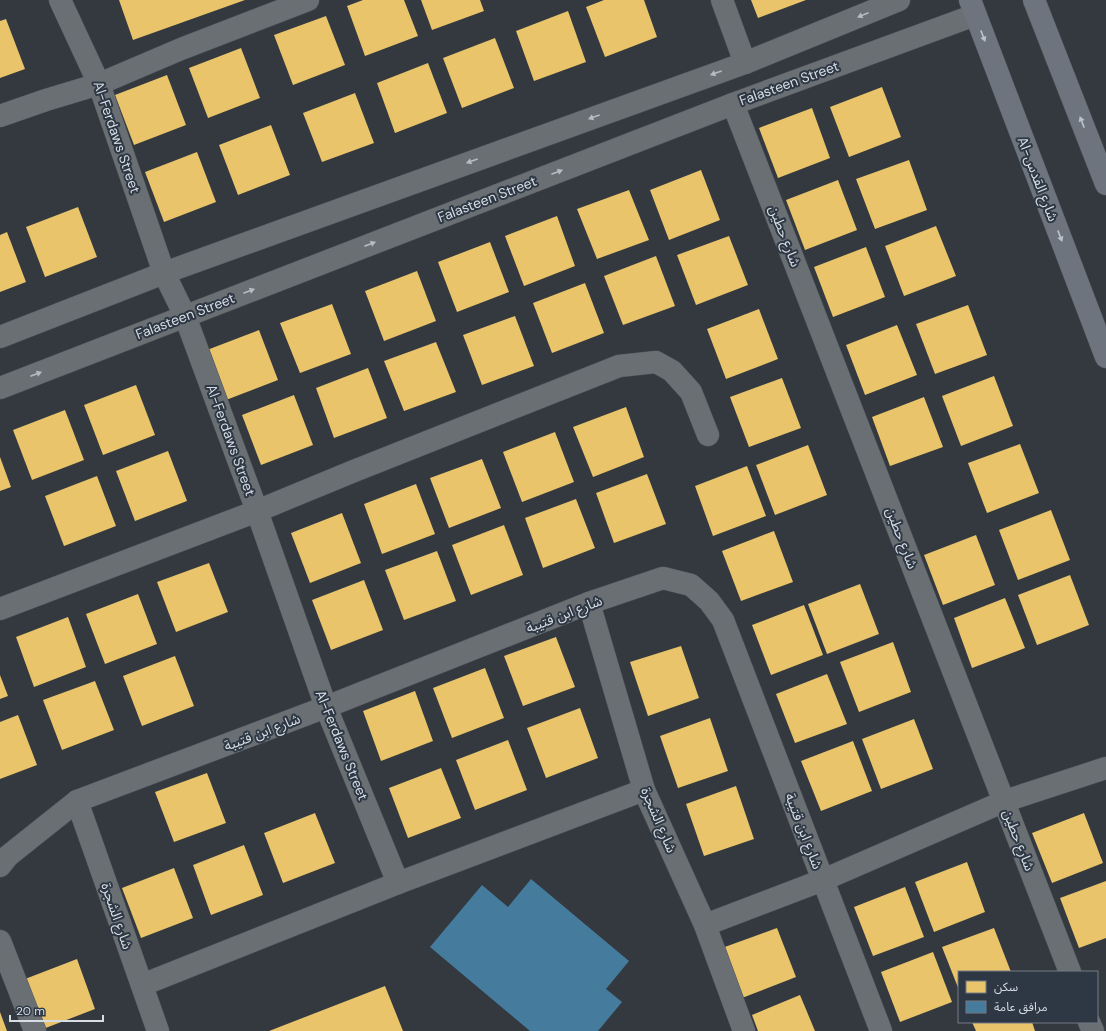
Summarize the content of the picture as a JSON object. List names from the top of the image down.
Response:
{
  "streets": {
    "main road": ["Al-شارع القدس"],
    "street": [
      "Falasteen Street",
      "Al-Ferdaws Street",
      "شارع حطين",
      "شارع ابن قتيبة",
      "شارع الشجرة"
    ]
  },
  "crossings": [
    ["Falasteen Street", "Al-Ferdaws Street"],
    ["Falasteen Street", "Al-شارع القدس"],
    ["Falasteen Street", "شارع حطين"],
    ["Al-Ferdaws Street", "شارع ابن قتيبة"],
    ["شارع ابن قتيبة", "شارع الشجرة"]
  ],
  "legend": ["سكن", "مرافق عامة"],
  "scale_bar": "20 m"
}
